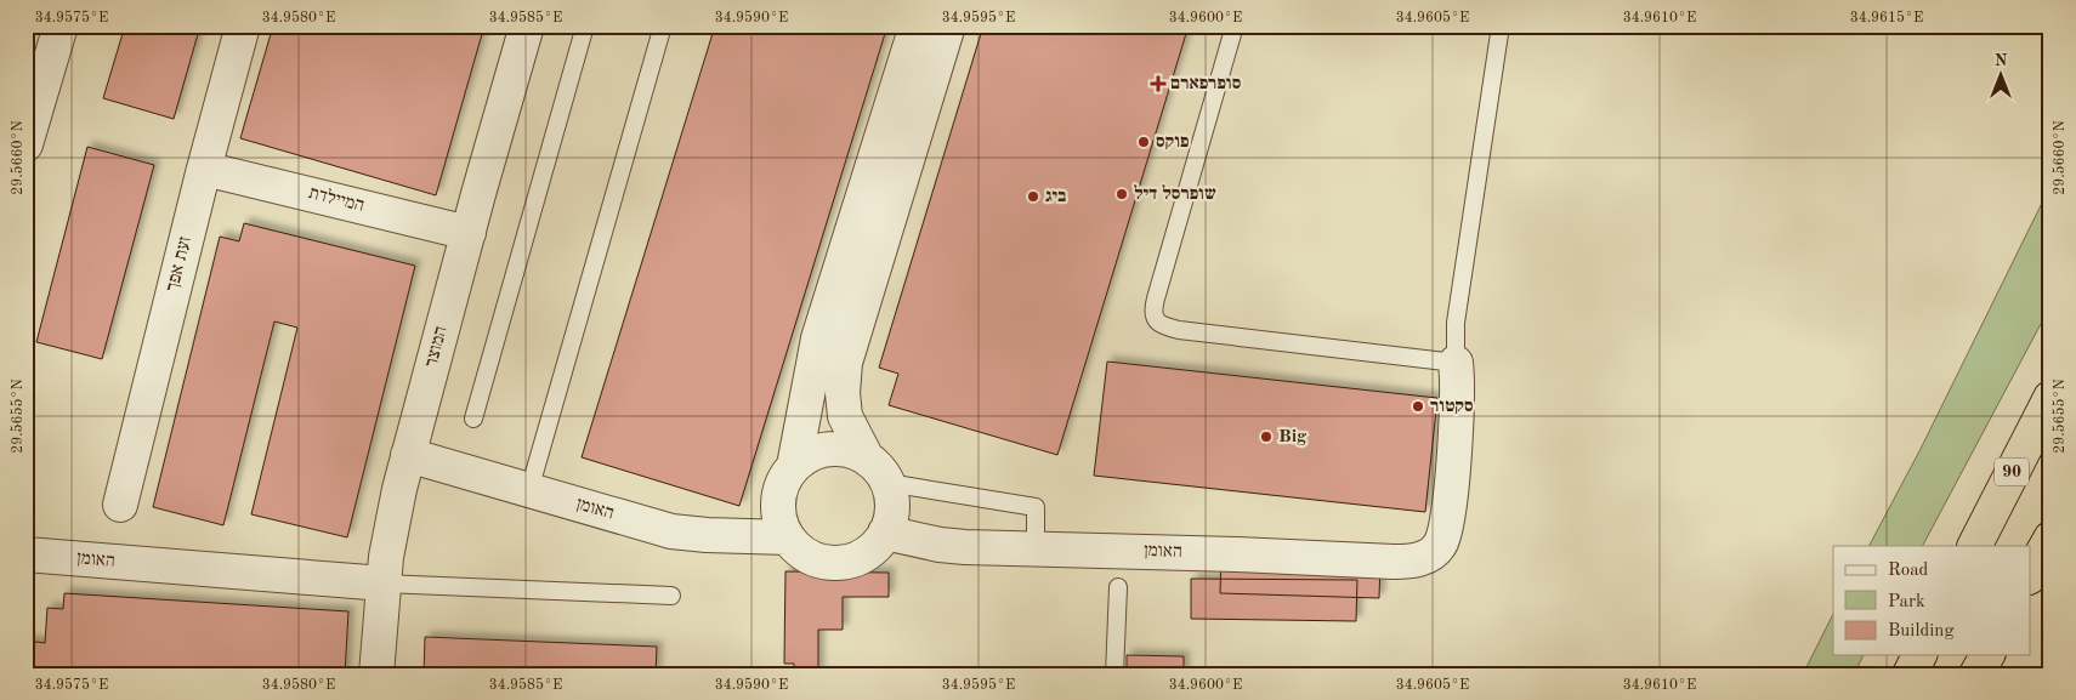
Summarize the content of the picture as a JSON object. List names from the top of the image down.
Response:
{
  "streets": {
    "highway": ["90"],
    "street": [
      "המיילדת",
      "זעת אפך",
      "המוצר",
      "האומן"
    ]
  },
  "crossings": [
    ["המיילדת", "זעת אפך"],
    ["המיילדת", "המוצר"],
    ["המוצר", "האומן"]
  ],
  "places": {
    "health": ["סופרפארם"],
    "other": [
      "פוקס",
      "שופרסל דיל",
      "ביג",
      "סקטור",
      "Big"
    ]
  },
  "legend": ["Road", "Park", "Building"],
  "north": "top",
  "coordinates": [
    "34.9575°E",
    "34.9580°E",
    "34.9585°E",
    "34.9590°E",
    "34.9595°E",
    "34.9600°E",
    "34.9605°E",
    "34.9610°E",
    "34.9615°E",
    "29.5660°N",
    "29.5655°N"
  ]
}
